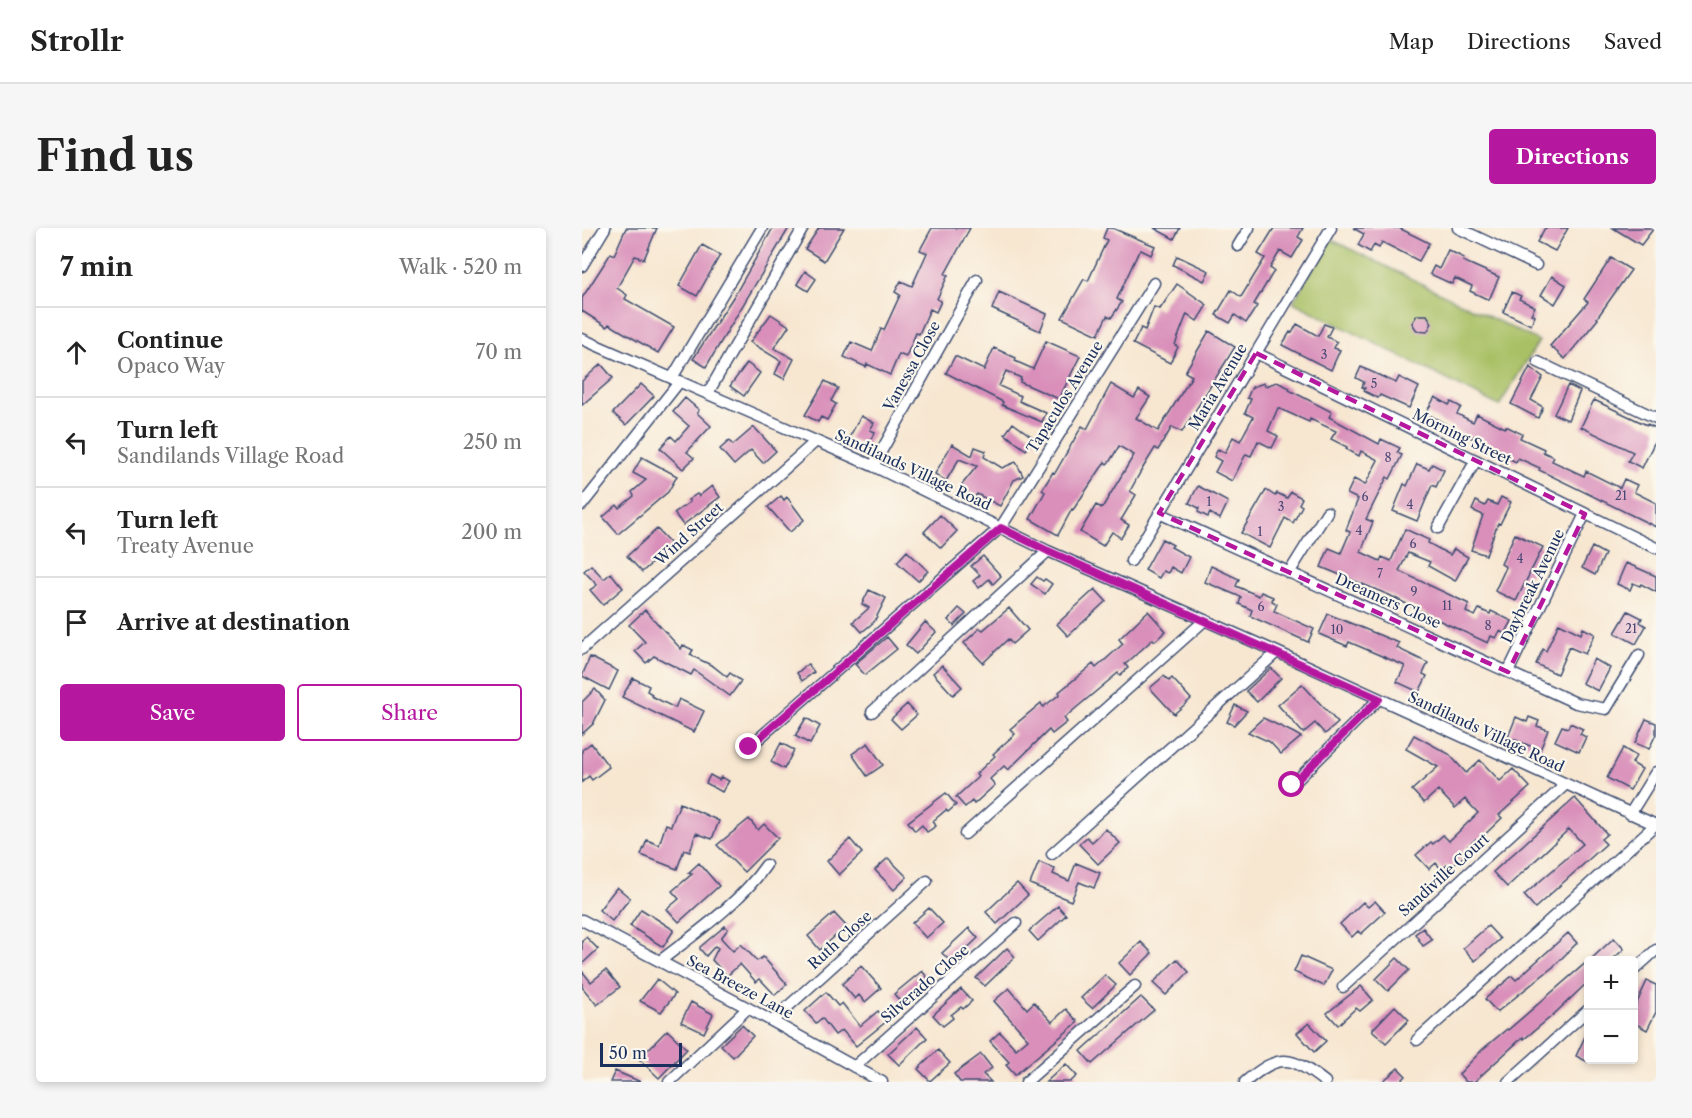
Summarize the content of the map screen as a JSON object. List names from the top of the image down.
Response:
{
  "streets": {
    "street": [
      "Vanessa Close",
      "Maria Avenue",
      "Tapaculos Avenue",
      "Morning Street",
      "Sandilands Village Road",
      "Wind Street",
      "Daybreak Avenue",
      "Dreamers Close",
      "Sandiville Court",
      "Ruth Close",
      "Silverado Close",
      "Sea Breeze Lane"
    ]
  },
  "crossings": [
    ["Vanessa Close", "Sandilands Village Road"],
    ["Maria Avenue", "Morning Street"],
    ["Maria Avenue", "Dreamers Close"],
    ["Tapaculos Avenue", "Sandilands Village Road"],
    ["Morning Street", "Daybreak Avenue"],
    ["Sandilands Village Road", "Wind Street"],
    ["Sandilands Village Road", "Sandiville Court"],
    ["Daybreak Avenue", "Dreamers Close"],
    ["Ruth Close", "Sea Breeze Lane"],
    ["Silverado Close", "Sea Breeze Lane"]
  ],
  "house_numbers": [
    "3",
    "5",
    "8",
    "21",
    "6",
    "1",
    "4",
    "3",
    "4",
    "1",
    "6",
    "4",
    "7",
    "9",
    "11",
    "6",
    "8",
    "21",
    "10"
  ],
  "scale_bar": "50 m",
  "page": {
    "header": "Strollr",
    "nav": ["Map", "Directions", "Saved"],
    "buttons": [
      "Directions",
      ["Save", "Share"]
    ],
    "title": "Find us",
    "heading": ["7 min", "Walk · 520 m"],
    "list": [
      ["Continue", "Opaco Way", "70 m"],
      ["Turn left", "Sandilands Village Road", "250 m"],
      ["Turn left", "Treaty Avenue", "200 m"],
      "Arrive at destination"
    ],
    "map_buttons": ["+", "−"],
    "scale": "50 m"
  }
}
